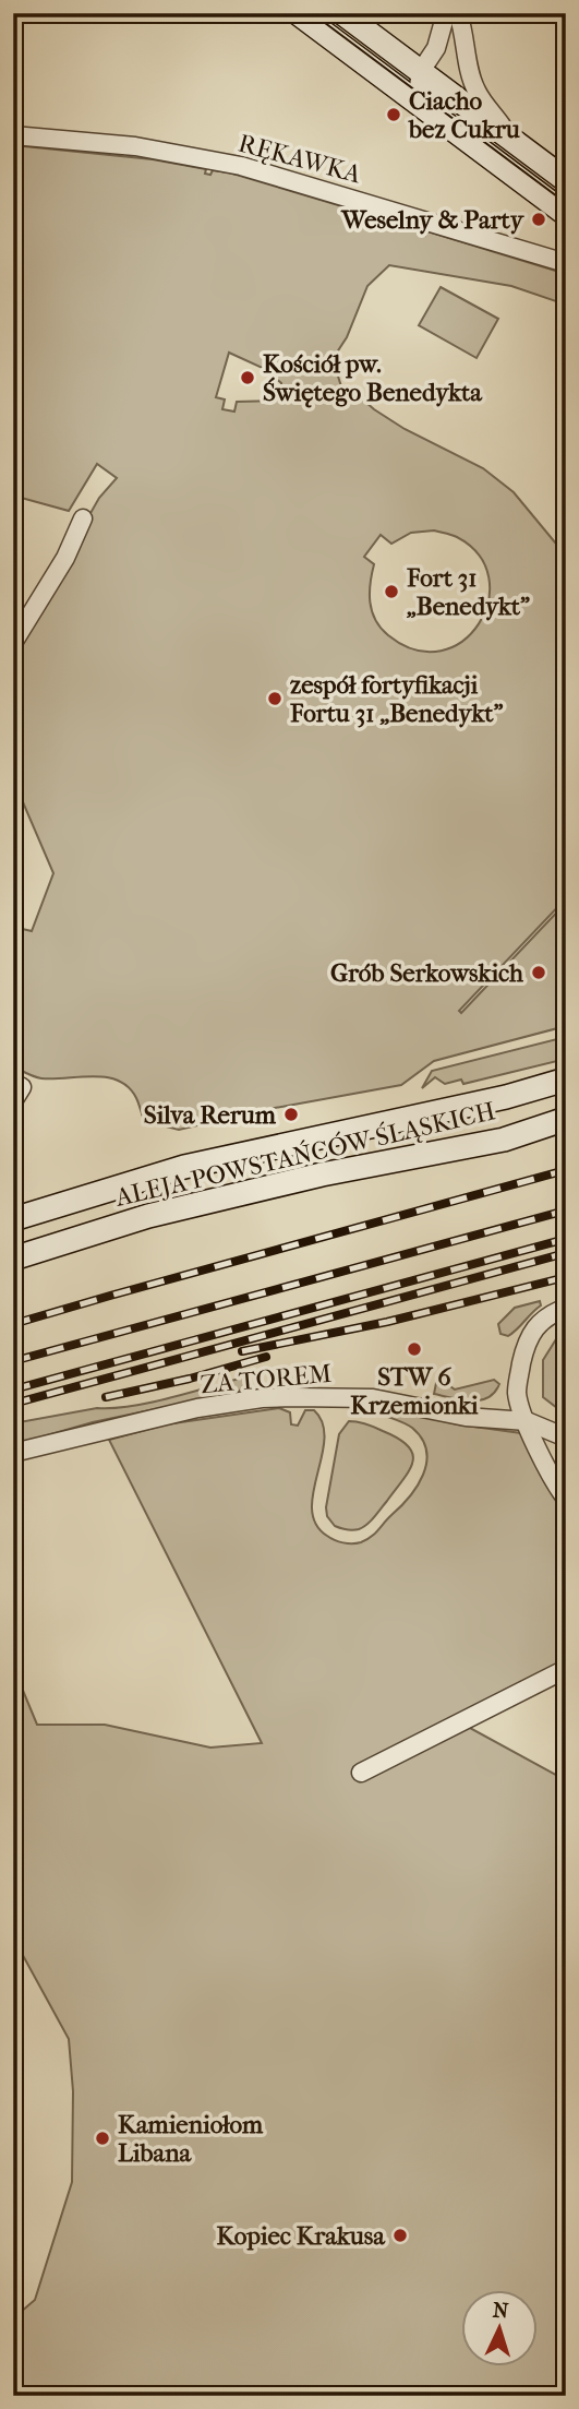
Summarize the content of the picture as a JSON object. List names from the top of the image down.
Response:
{
  "streets": {
    "main road": ["ALEJA POWSTAŃCÓW ŚLĄSKICH"],
    "street": ["RĘKAWKA", "ZA TOREM"]
  },
  "places": [
    "Ciacho bez Cukru",
    "Weselny & Party",
    "Kościół pw. Świętego Benedykta",
    "Fort 31 „Benedykt”",
    "zespół fortyfikacji Fortu 31 „Benedykt”",
    "Grób Serkowskich",
    "Silva Rerum",
    "STW 6 Krzemionki",
    "Kamieniołom Libana",
    "Kopiec Krakusa"
  ],
  "north": "top"
}
